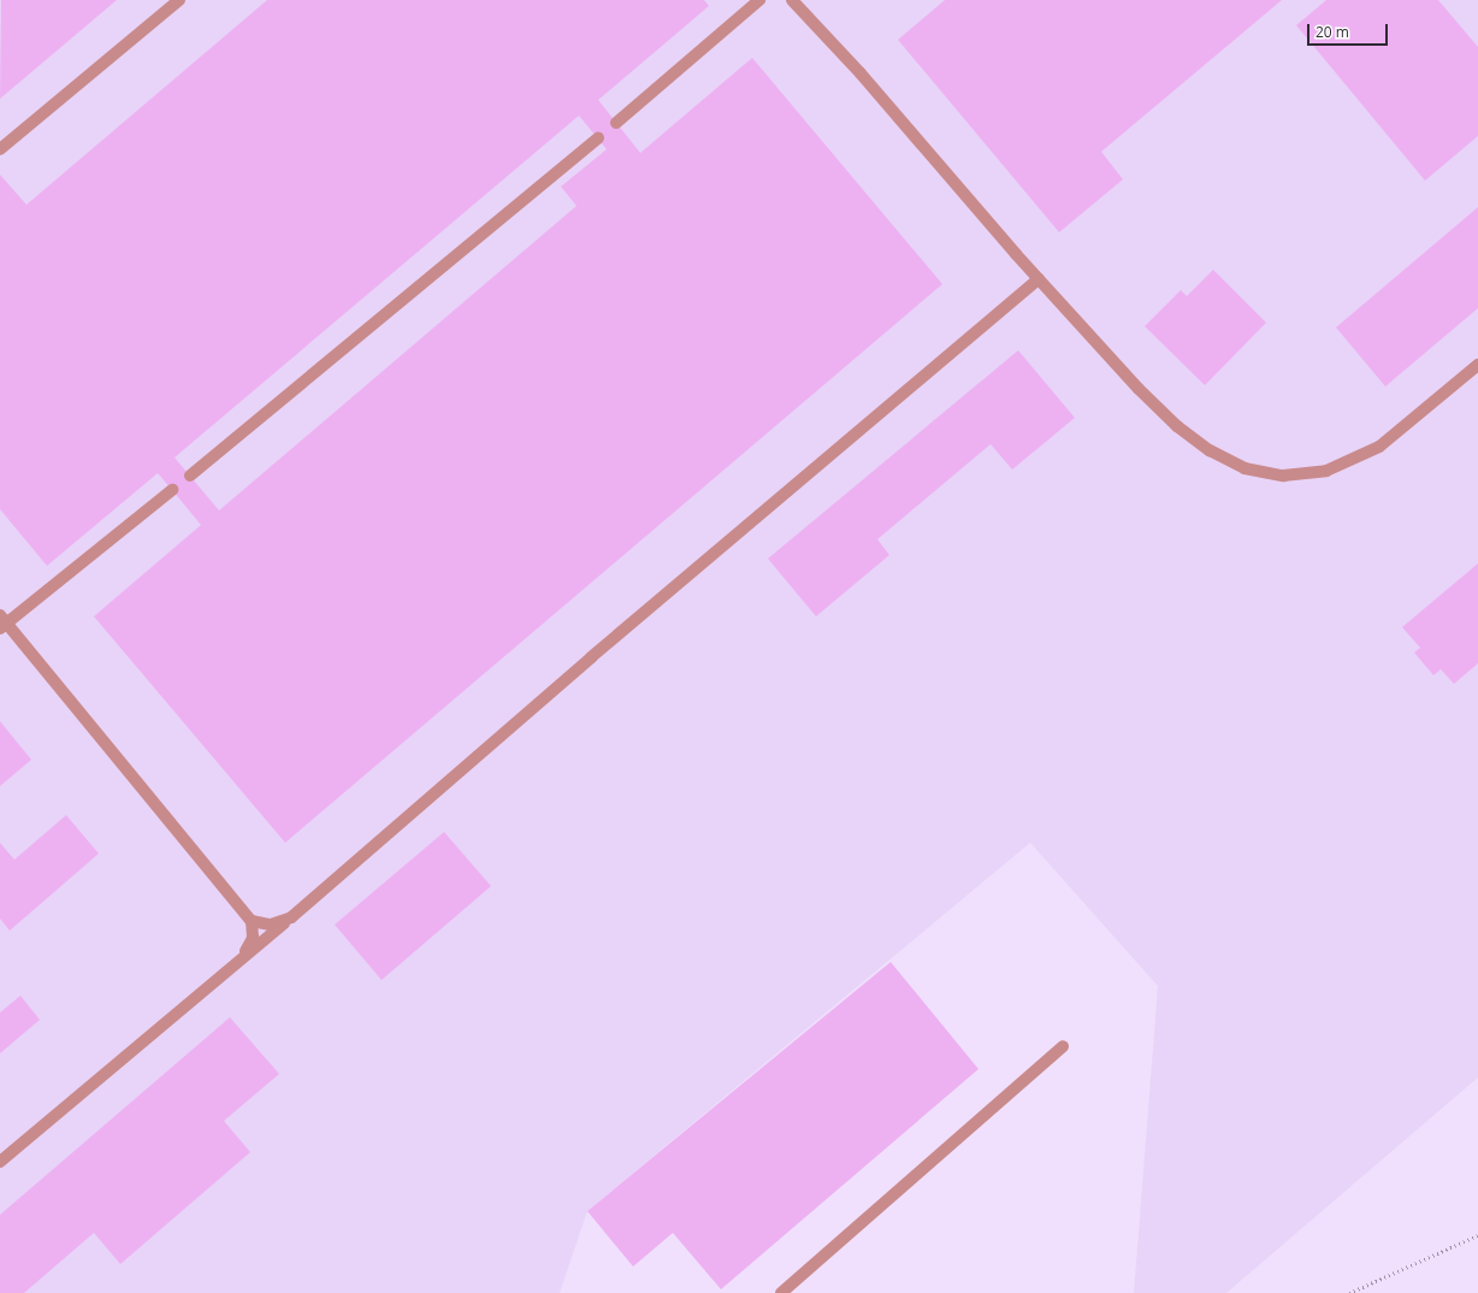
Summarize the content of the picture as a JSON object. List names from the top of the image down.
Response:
{
  "scale_bar": "20 m"
}
